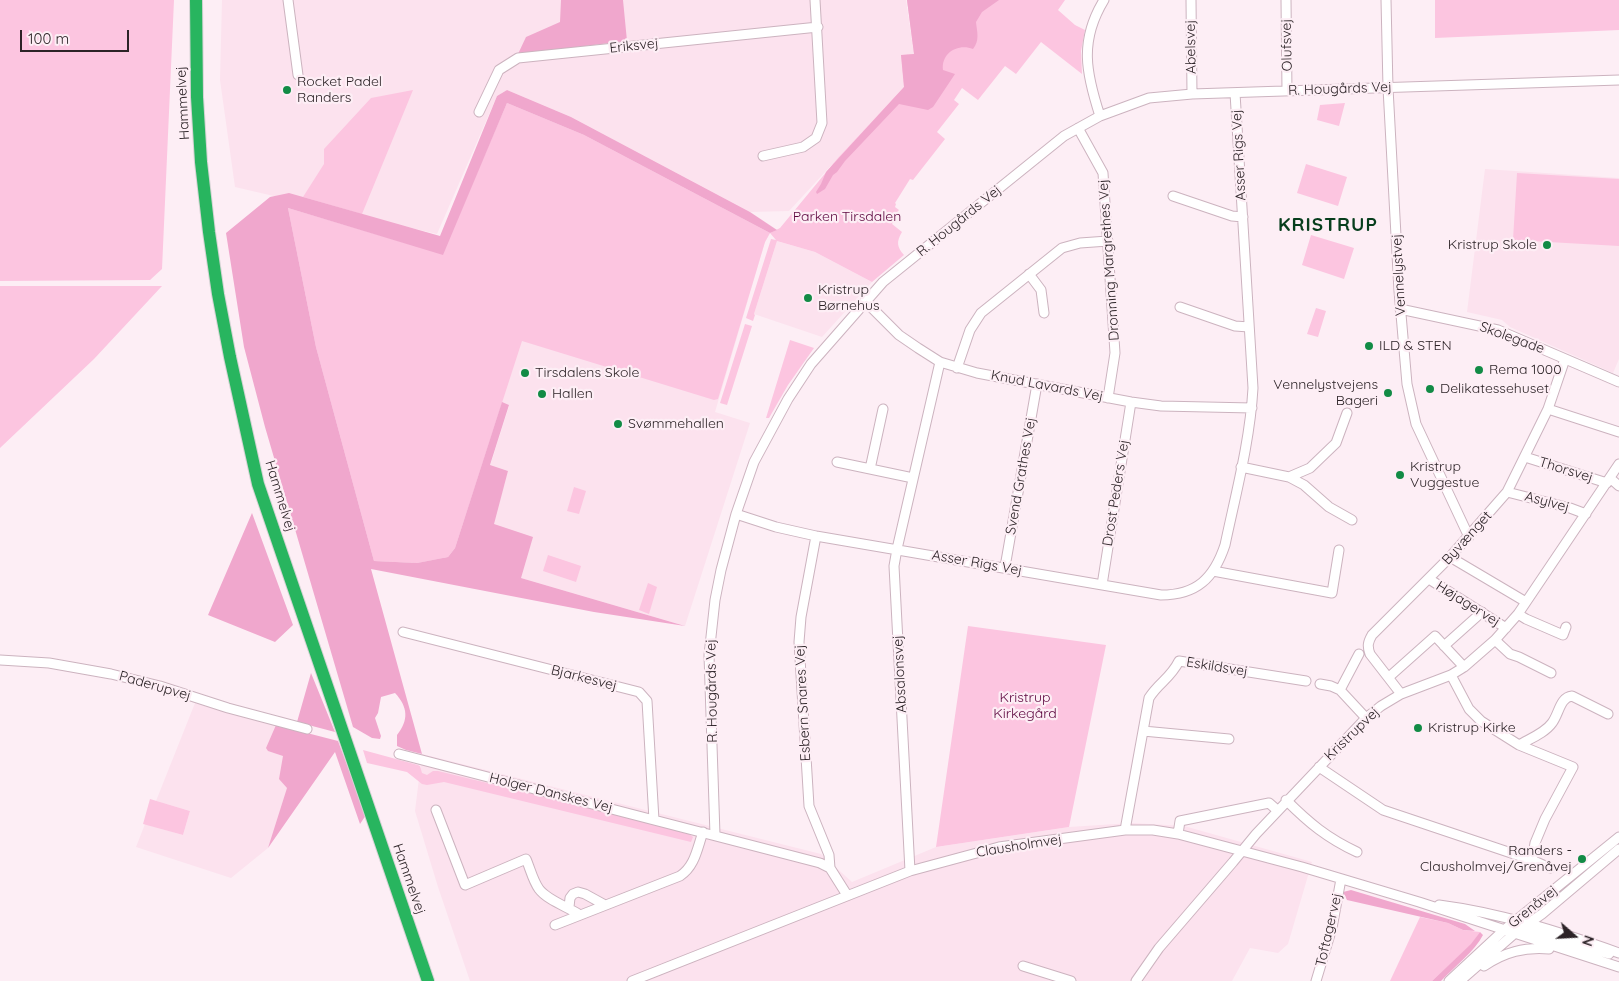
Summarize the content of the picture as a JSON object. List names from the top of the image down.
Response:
{
  "streets": {
    "highway": ["Hammelvej"],
    "street": [
      "Olufsvej",
      "Eriksvej",
      "Abelsvej",
      "R. Hougårds Vej",
      "Asser Rigs Vej",
      "Dronning Margrethes Vej",
      "Vennelystvej",
      "Skolegade",
      "Knud Lavards Vej",
      "Thorsvej",
      "Svend Grathes Vej",
      "Drost Peders Vej",
      "Asylvej",
      "Byvænget",
      "Højagervej",
      "Eskildsvej",
      "Absalonsvej",
      "Bjarkesvej",
      "Paderupvej",
      "Esbern Snares Vej",
      "Kristrupvej",
      "Holger Danskes Vej",
      "Clausholmvej",
      "Grenåvej",
      "Toftagervej"
    ]
  },
  "crossings": [
    ["Olufsvej", "R. Hougårds Vej"],
    ["Abelsvej", "R. Hougårds Vej"],
    ["R. Hougårds Vej", "Asser Rigs Vej"],
    ["R. Hougårds Vej", "Dronning Margrethes Vej"],
    ["R. Hougårds Vej", "Vennelystvej"],
    ["R. Hougårds Vej", "Knud Lavards Vej"],
    ["R. Hougårds Vej", "Holger Danskes Vej"],
    ["Asser Rigs Vej", "Knud Lavards Vej"],
    ["Asser Rigs Vej", "Svend Grathes Vej"],
    ["Asser Rigs Vej", "Drost Peders Vej"],
    ["Asser Rigs Vej", "Absalonsvej"],
    ["Asser Rigs Vej", "Esbern Snares Vej"],
    ["Dronning Margrethes Vej", "Knud Lavards Vej"],
    ["Vennelystvej", "Skolegade"],
    ["Vennelystvej", "Byvænget"],
    ["Skolegade", "Byvænget"],
    ["Knud Lavards Vej", "Svend Grathes Vej"],
    ["Knud Lavards Vej", "Drost Peders Vej"],
    ["Knud Lavards Vej", "Absalonsvej"],
    ["Thorsvej", "Byvænget"],
    ["Thorsvej", "Kristrupvej"],
    ["Asylvej", "Byvænget"],
    ["Asylvej", "Kristrupvej"],
    ["Byvænget", "Højagervej"],
    ["Byvænget", "Kristrupvej"],
    ["Højagervej", "Kristrupvej"],
    ["Eskildsvej", "Clausholmvej"],
    ["Absalonsvej", "Clausholmvej"],
    ["Bjarkesvej", "Holger Danskes Vej"],
    ["Esbern Snares Vej", "Holger Danskes Vej"],
    ["Kristrupvej", "Clausholmvej"],
    ["Clausholmvej", "Grenåvej"],
    ["Clausholmvej", "Toftagervej"]
  ],
  "districts": ["KRISTRUP"],
  "parks": ["Parken Tirsdalen", "Kristrup Kirkegård"],
  "places": [
    "Rocket Padel Randers",
    "Kristrup Skole",
    "Kristrup Børnehus",
    "ILD & STEN",
    "Rema 1000",
    "Tirsdalens Skole",
    "Delikatessehuset",
    "Vennelystvejens Bageri",
    "Hallen",
    "Svømmehallen",
    "Kristrup Vuggestue",
    "Kristrup Kirke",
    "Randers - Clausholmvej/Grenåvej"
  ],
  "scale_bar": "100 m",
  "north": "right"
}
